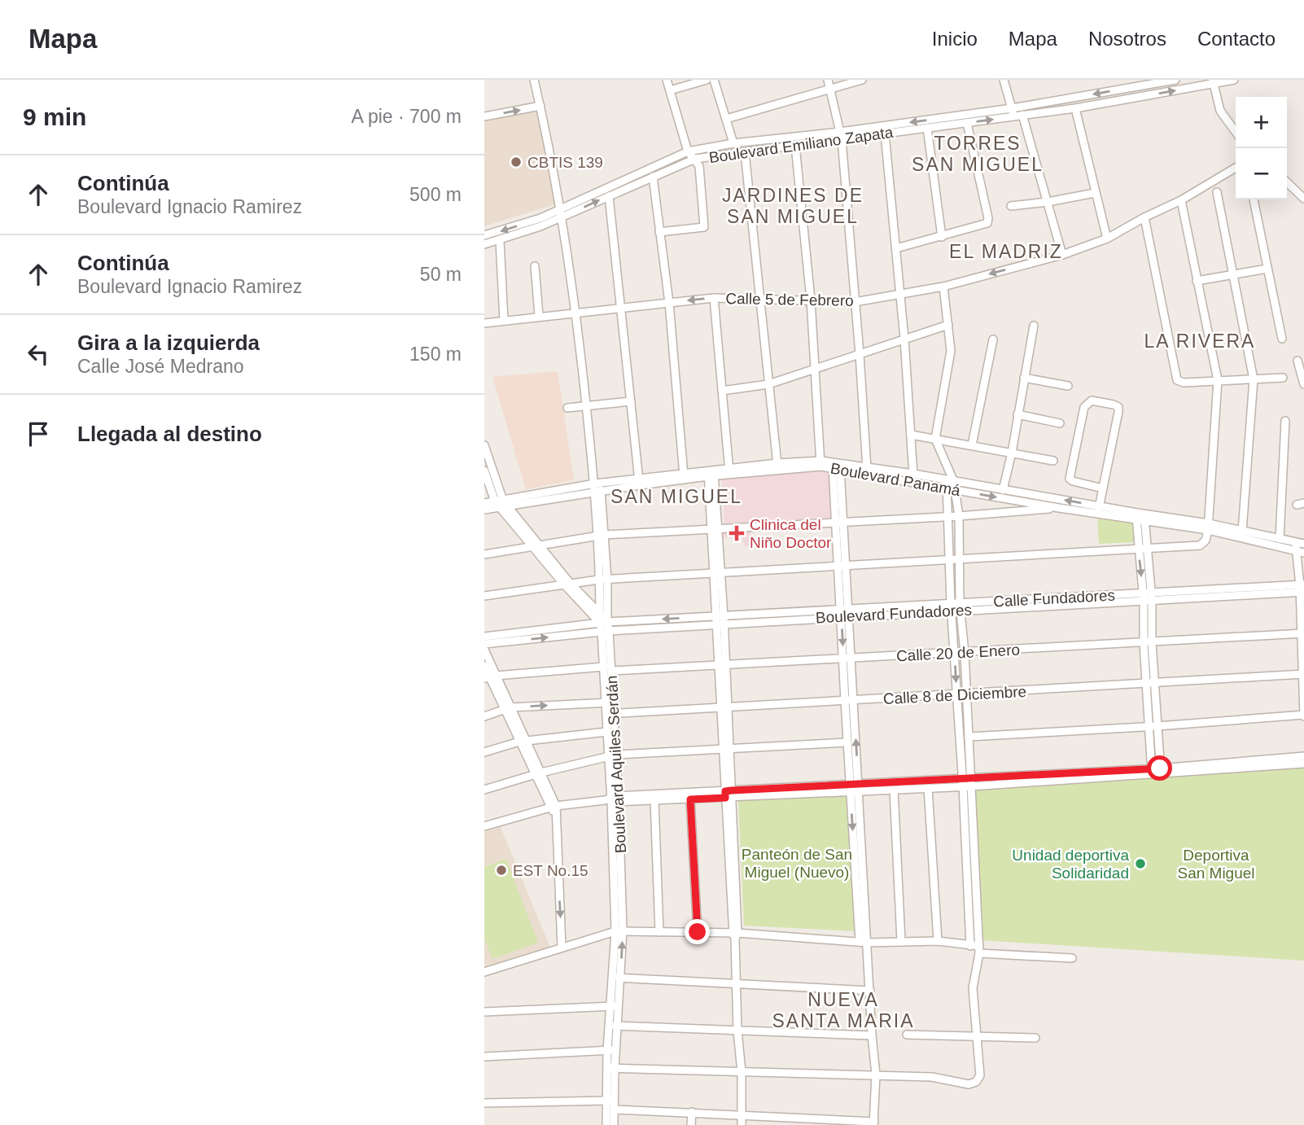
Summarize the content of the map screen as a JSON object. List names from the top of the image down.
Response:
{
  "streets": {
    "street": [
      "Boulevard Emiliano Zapata",
      "Calle 5 de Febrero",
      "Boulevard Panamá",
      "Calle Fundadores",
      "Calle 20 de Enero",
      "Calle 8 de Diciembre",
      "Boulevard Aquiles Serdán"
    ]
  },
  "crossings": [
    ["Boulevard Panamá", "Boulevard Aquiles Serdán"],
    ["Calle Fundadores", "Boulevard Aquiles Serdán"],
    ["Calle 20 de Enero", "Boulevard Aquiles Serdán"],
    ["Calle 8 de Diciembre", "Boulevard Aquiles Serdán"]
  ],
  "districts": [
    "TORRES SAN MIGUEL",
    "JARDINES DE SAN MIGUEL",
    "EL MADRIZ",
    "LA RIVERA",
    "SAN MIGUEL",
    "NUEVA SANTA MARIA"
  ],
  "parks": ["Panteón de San Miguel (Nuevo)", "Deportiva San Miguel"],
  "places": {
    "other": ["CBTIS 139", "Unidad deportiva Solidaridad", "EST No.15"],
    "health": ["Clinica del Niño Doctor"]
  },
  "page": {
    "header": "Mapa",
    "nav": [
      "Inicio",
      "Mapa",
      "Nosotros",
      "Contacto"
    ],
    "heading": ["9 min", "A pie · 700 m"],
    "map_buttons": ["+", "−"],
    "list": [
      ["Continúa", "Boulevard Ignacio Ramirez", "500 m"],
      ["Continúa", "Boulevard Ignacio Ramirez", "50 m"],
      ["Gira a la izquierda", "Calle José Medrano", "150 m"],
      "Llegada al destino"
    ]
  }
}
